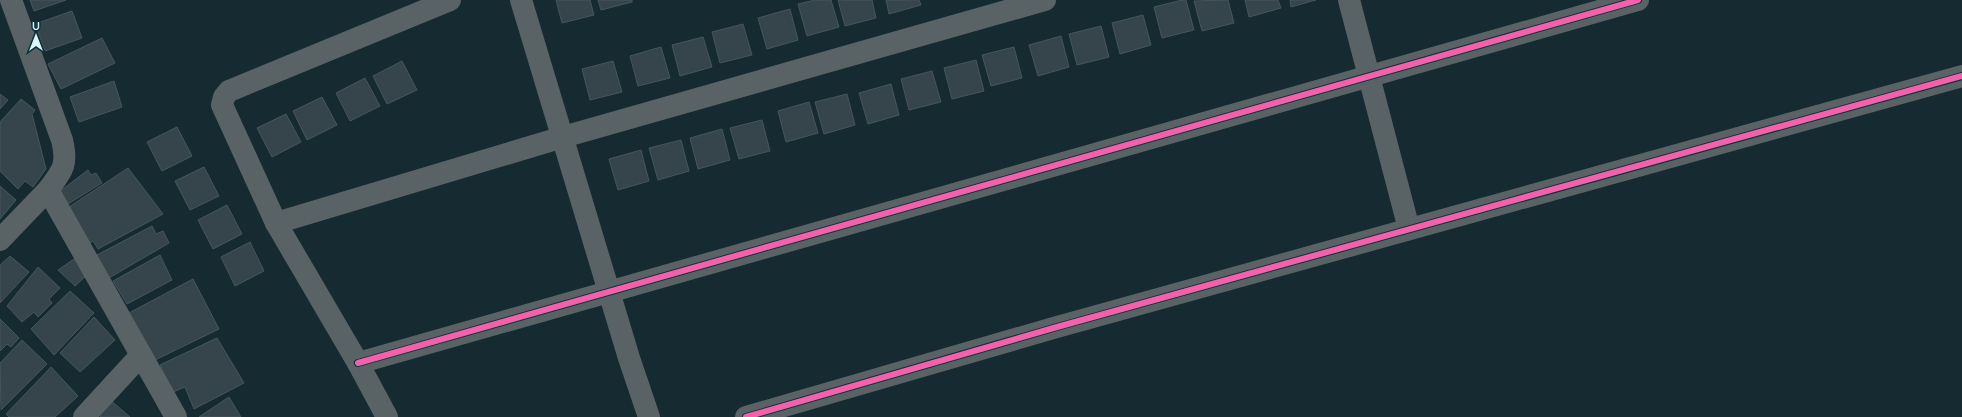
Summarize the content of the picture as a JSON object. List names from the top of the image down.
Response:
{
  "north": "top"
}
